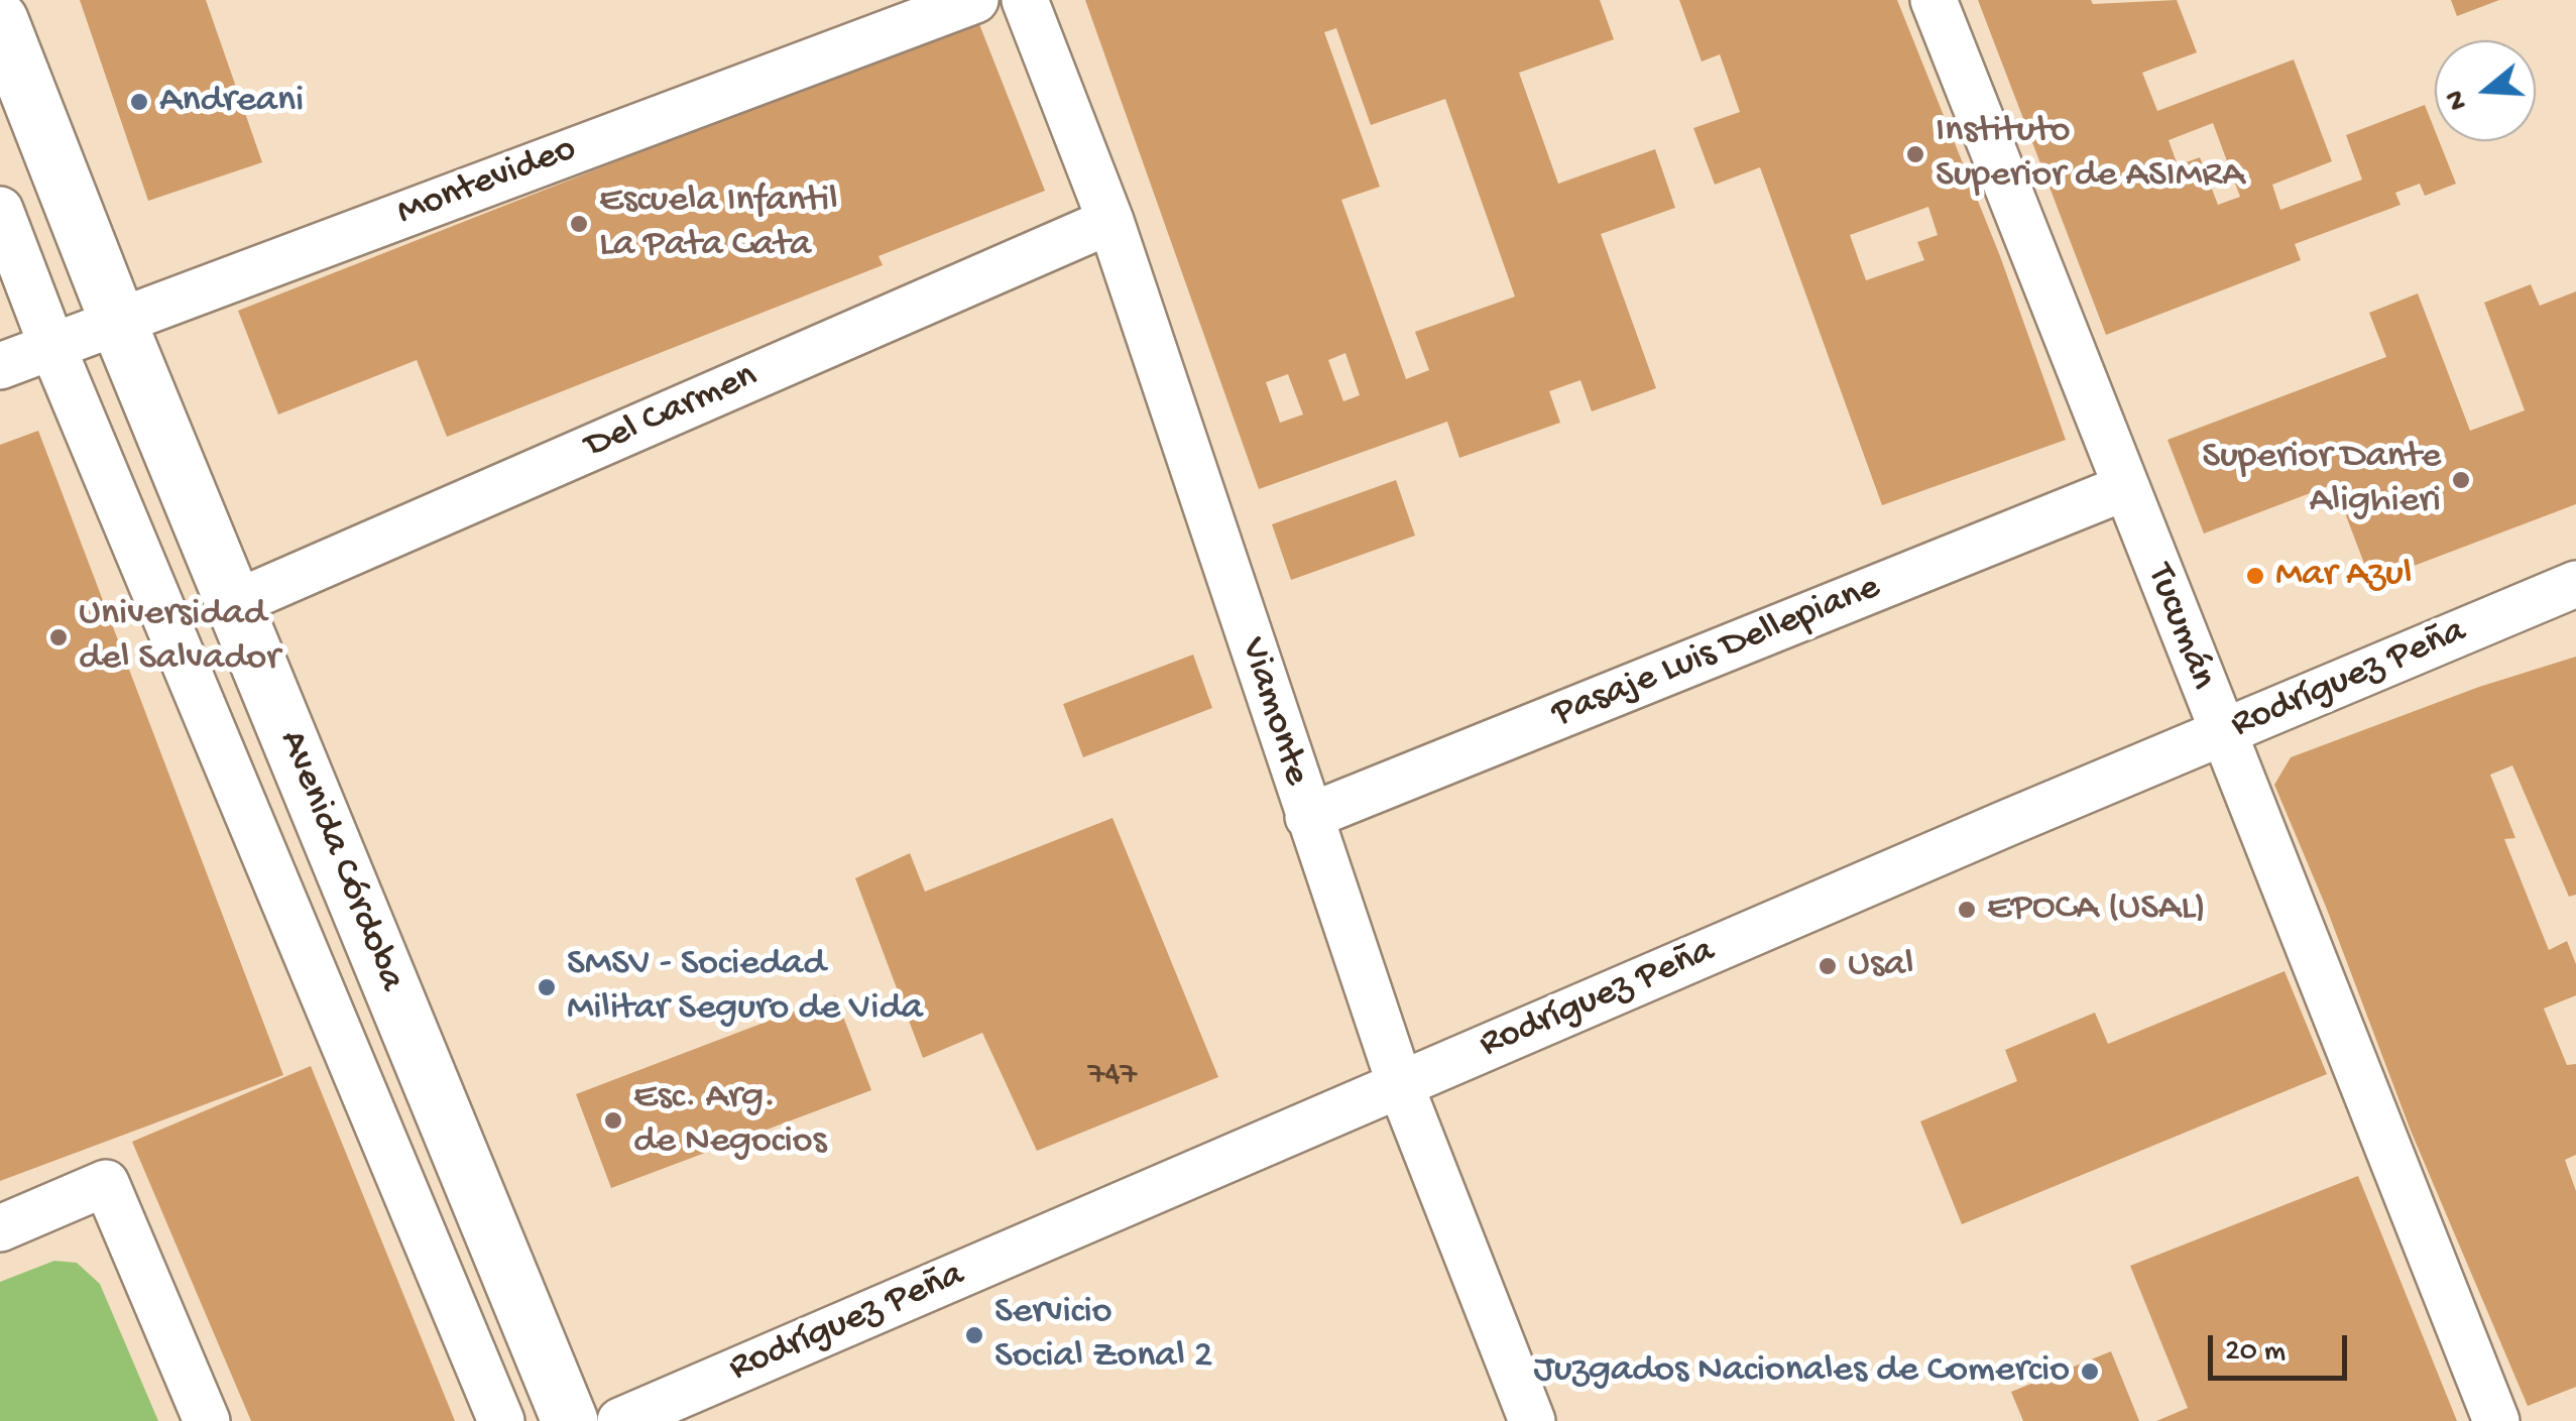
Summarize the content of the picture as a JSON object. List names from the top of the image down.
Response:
{
  "streets": {
    "main road": ["Avenida Córdoba"],
    "street": [
      "Montevideo",
      "Del Carmen",
      "Tucumán",
      "Pasaje Luis Dellepiane",
      "Rodríguez Peña",
      "Viamonte"
    ]
  },
  "crossings": [
    ["Montevideo", "Avenida Córdoba"],
    ["Del Carmen", "Viamonte"],
    ["Del Carmen", "Avenida Córdoba"],
    ["Tucumán", "Pasaje Luis Dellepiane"],
    ["Tucumán", "Rodríguez Peña"],
    ["Pasaje Luis Dellepiane", "Viamonte"],
    ["Rodríguez Peña", "Viamonte"]
  ],
  "places": [
    "Andreani",
    "Instituto Superior de ASIMRA",
    "Escuela Infantil La Pata Cata",
    "Superior Dante Alighieri",
    "Mar Azul",
    "Universidad del Salvador",
    "EPOCA (USAL)",
    "Usal",
    "SMSV - Sociedad Militar Seguro de Vida",
    "Esc. Arg. de Negocios",
    "Servicio Social Zonal 2",
    "Juzgados Nacionales de Comercio"
  ],
  "house_numbers": ["747"],
  "scale_bar": "20 m",
  "north": "left"
}
